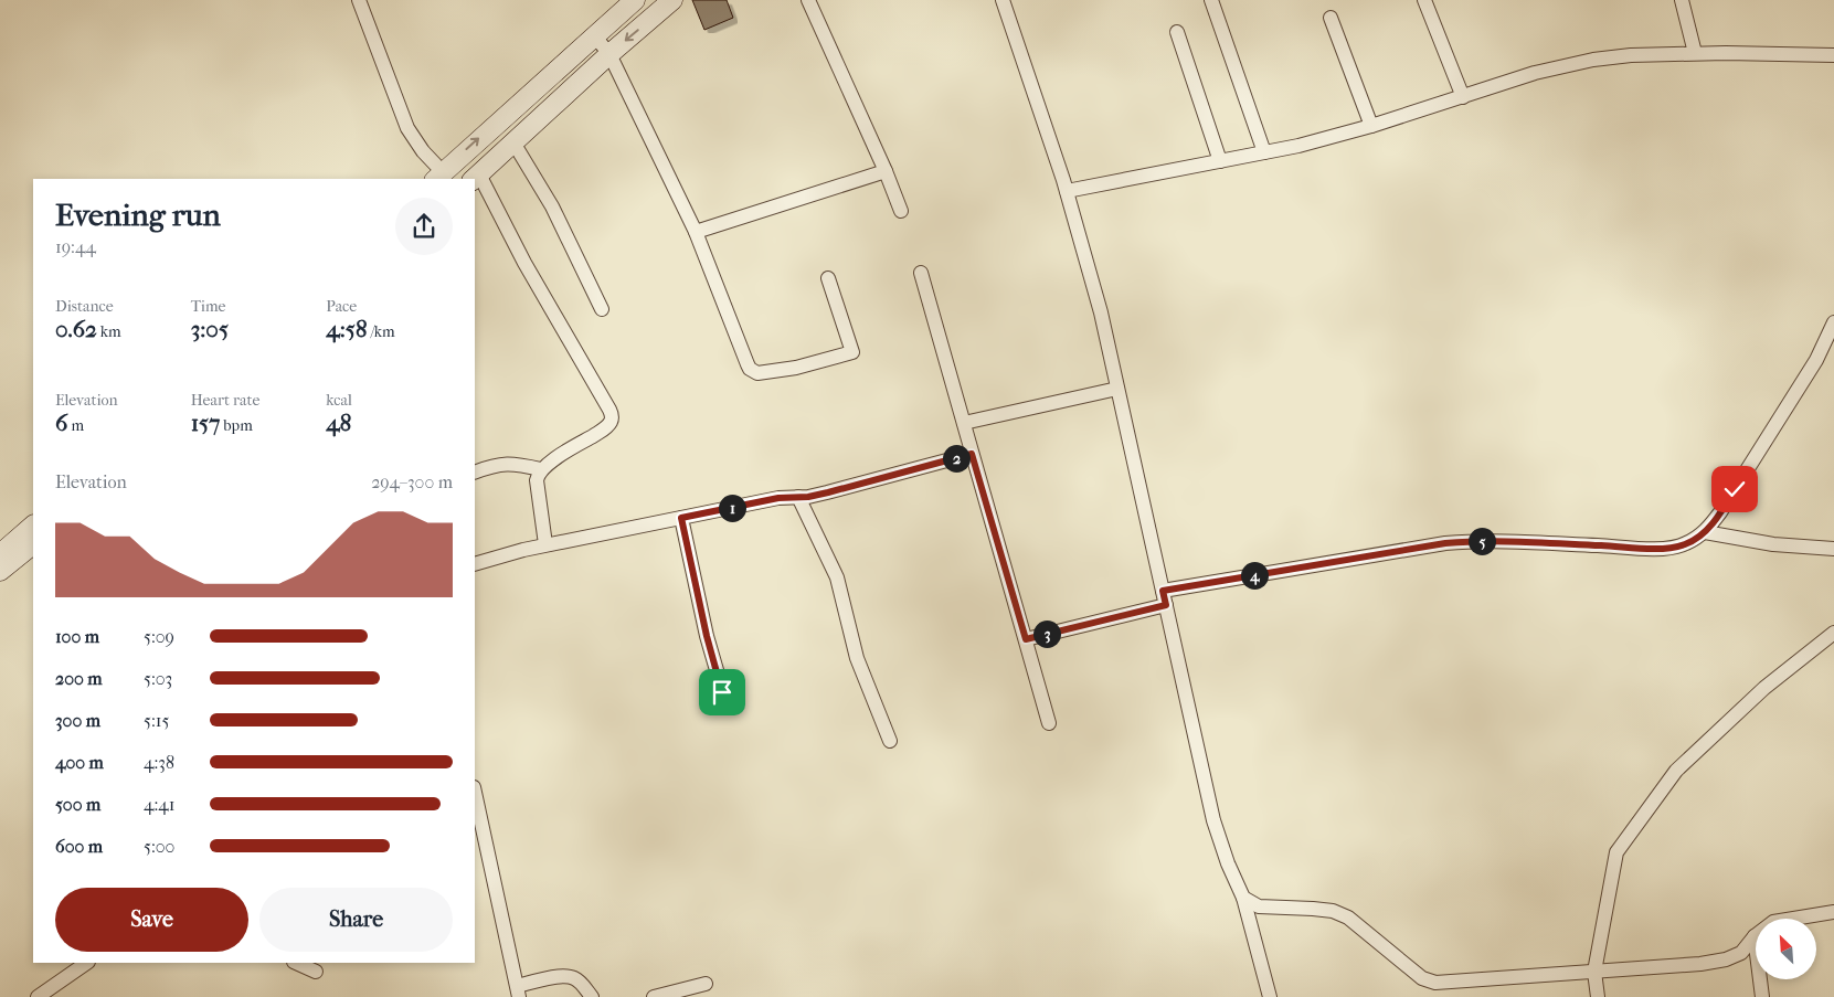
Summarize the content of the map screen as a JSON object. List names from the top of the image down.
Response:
{
  "north": "top left",
  "page": {
    "heading": ["Evening run", "19:44"],
    "stats": [
      ["Distance", "0.62 km"],
      ["Time", "3:05"],
      ["Pace", "4:58 /km"],
      ["Elevation", "6 m"],
      ["Heart rate", "157 bpm"],
      ["kcal", "48"]
    ],
    "pins": [
      "2",
      "1",
      "5",
      "4",
      "3"
    ],
    "chart": ["Elevation", "294–300 m"],
    "list": [
      {
        "name": "100 m",
        "note": "5:09"
      },
      {
        "name": "200 m",
        "note": "5:03"
      },
      {
        "name": "300 m",
        "note": "5:15"
      },
      {
        "name": "400 m",
        "note": "4:38"
      },
      {
        "name": "500 m",
        "note": "4:41"
      },
      {
        "name": "600 m",
        "note": "5:00"
      }
    ],
    "buttons": ["Save", "Share"]
  }
}
